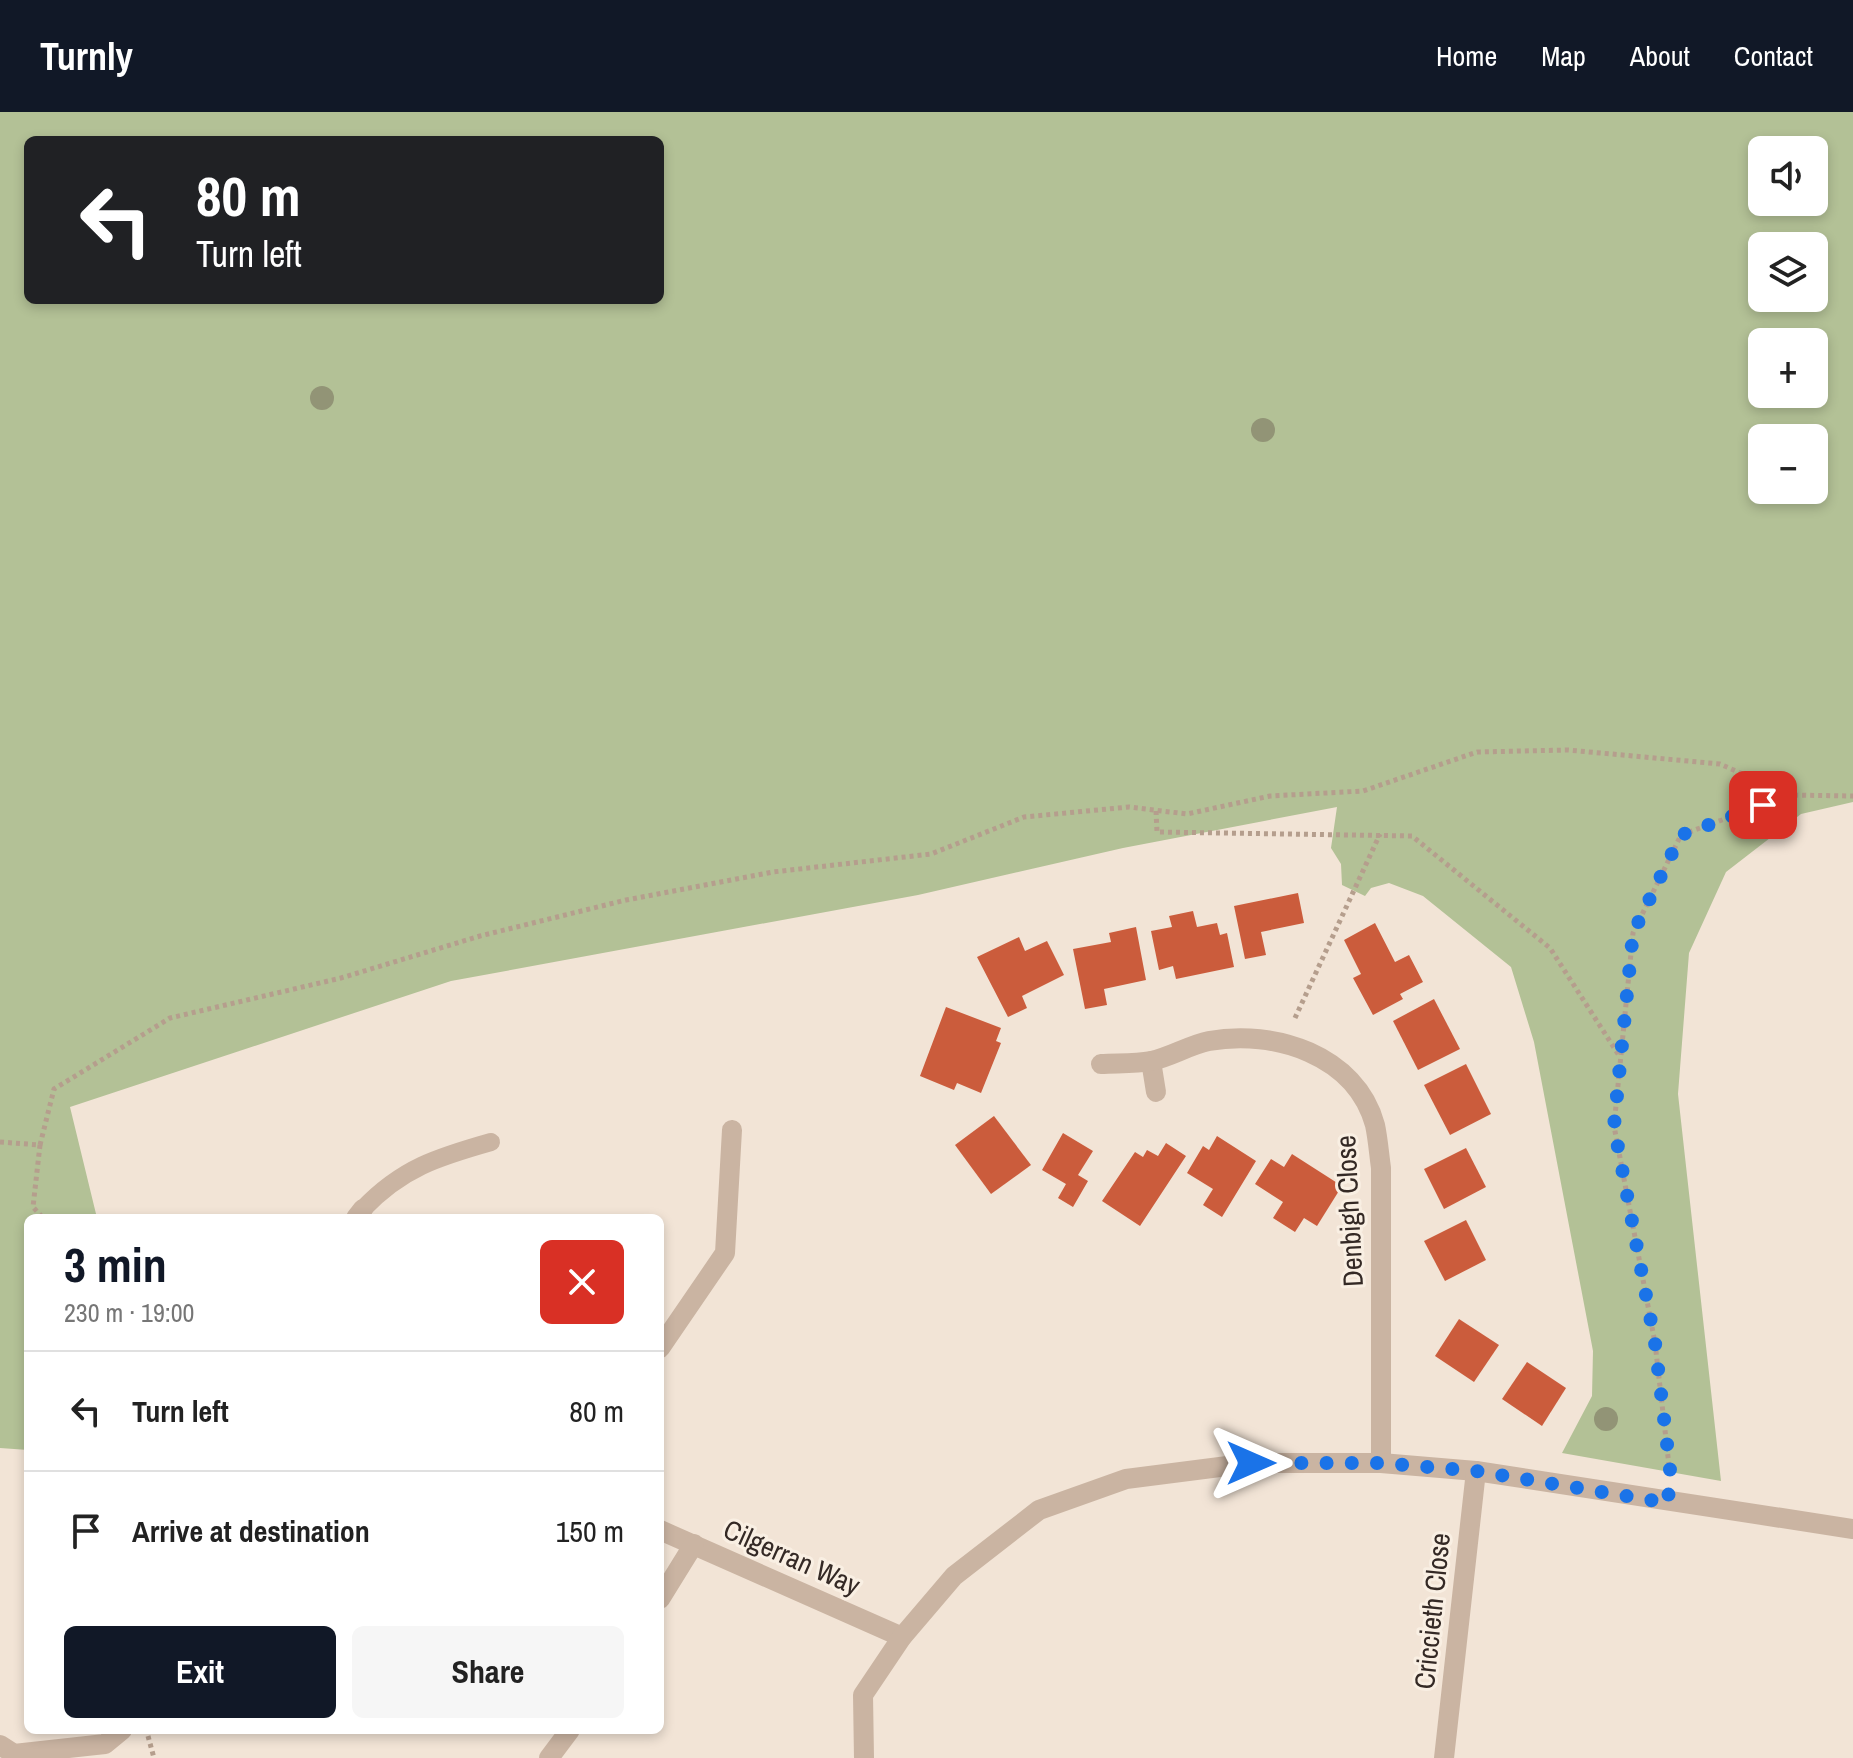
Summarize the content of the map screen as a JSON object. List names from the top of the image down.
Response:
{
  "streets": {
    "street": ["Denbigh Close", "Cilgerran Way", "Criccieth Close"]
  },
  "page": {
    "header": "Turnly",
    "nav": [
      "Home",
      "Map",
      "About",
      "Contact"
    ],
    "map_buttons": ["+", "−"],
    "turn": ["80 m", "Turn left"],
    "heading": ["3 min", "230 m · 19:00"],
    "list": [
      {
        "name": "Turn left",
        "value": "80 m"
      },
      {
        "name": "Arrive at destination",
        "value": "150 m"
      }
    ],
    "buttons": ["Exit", "Share"]
  }
}
